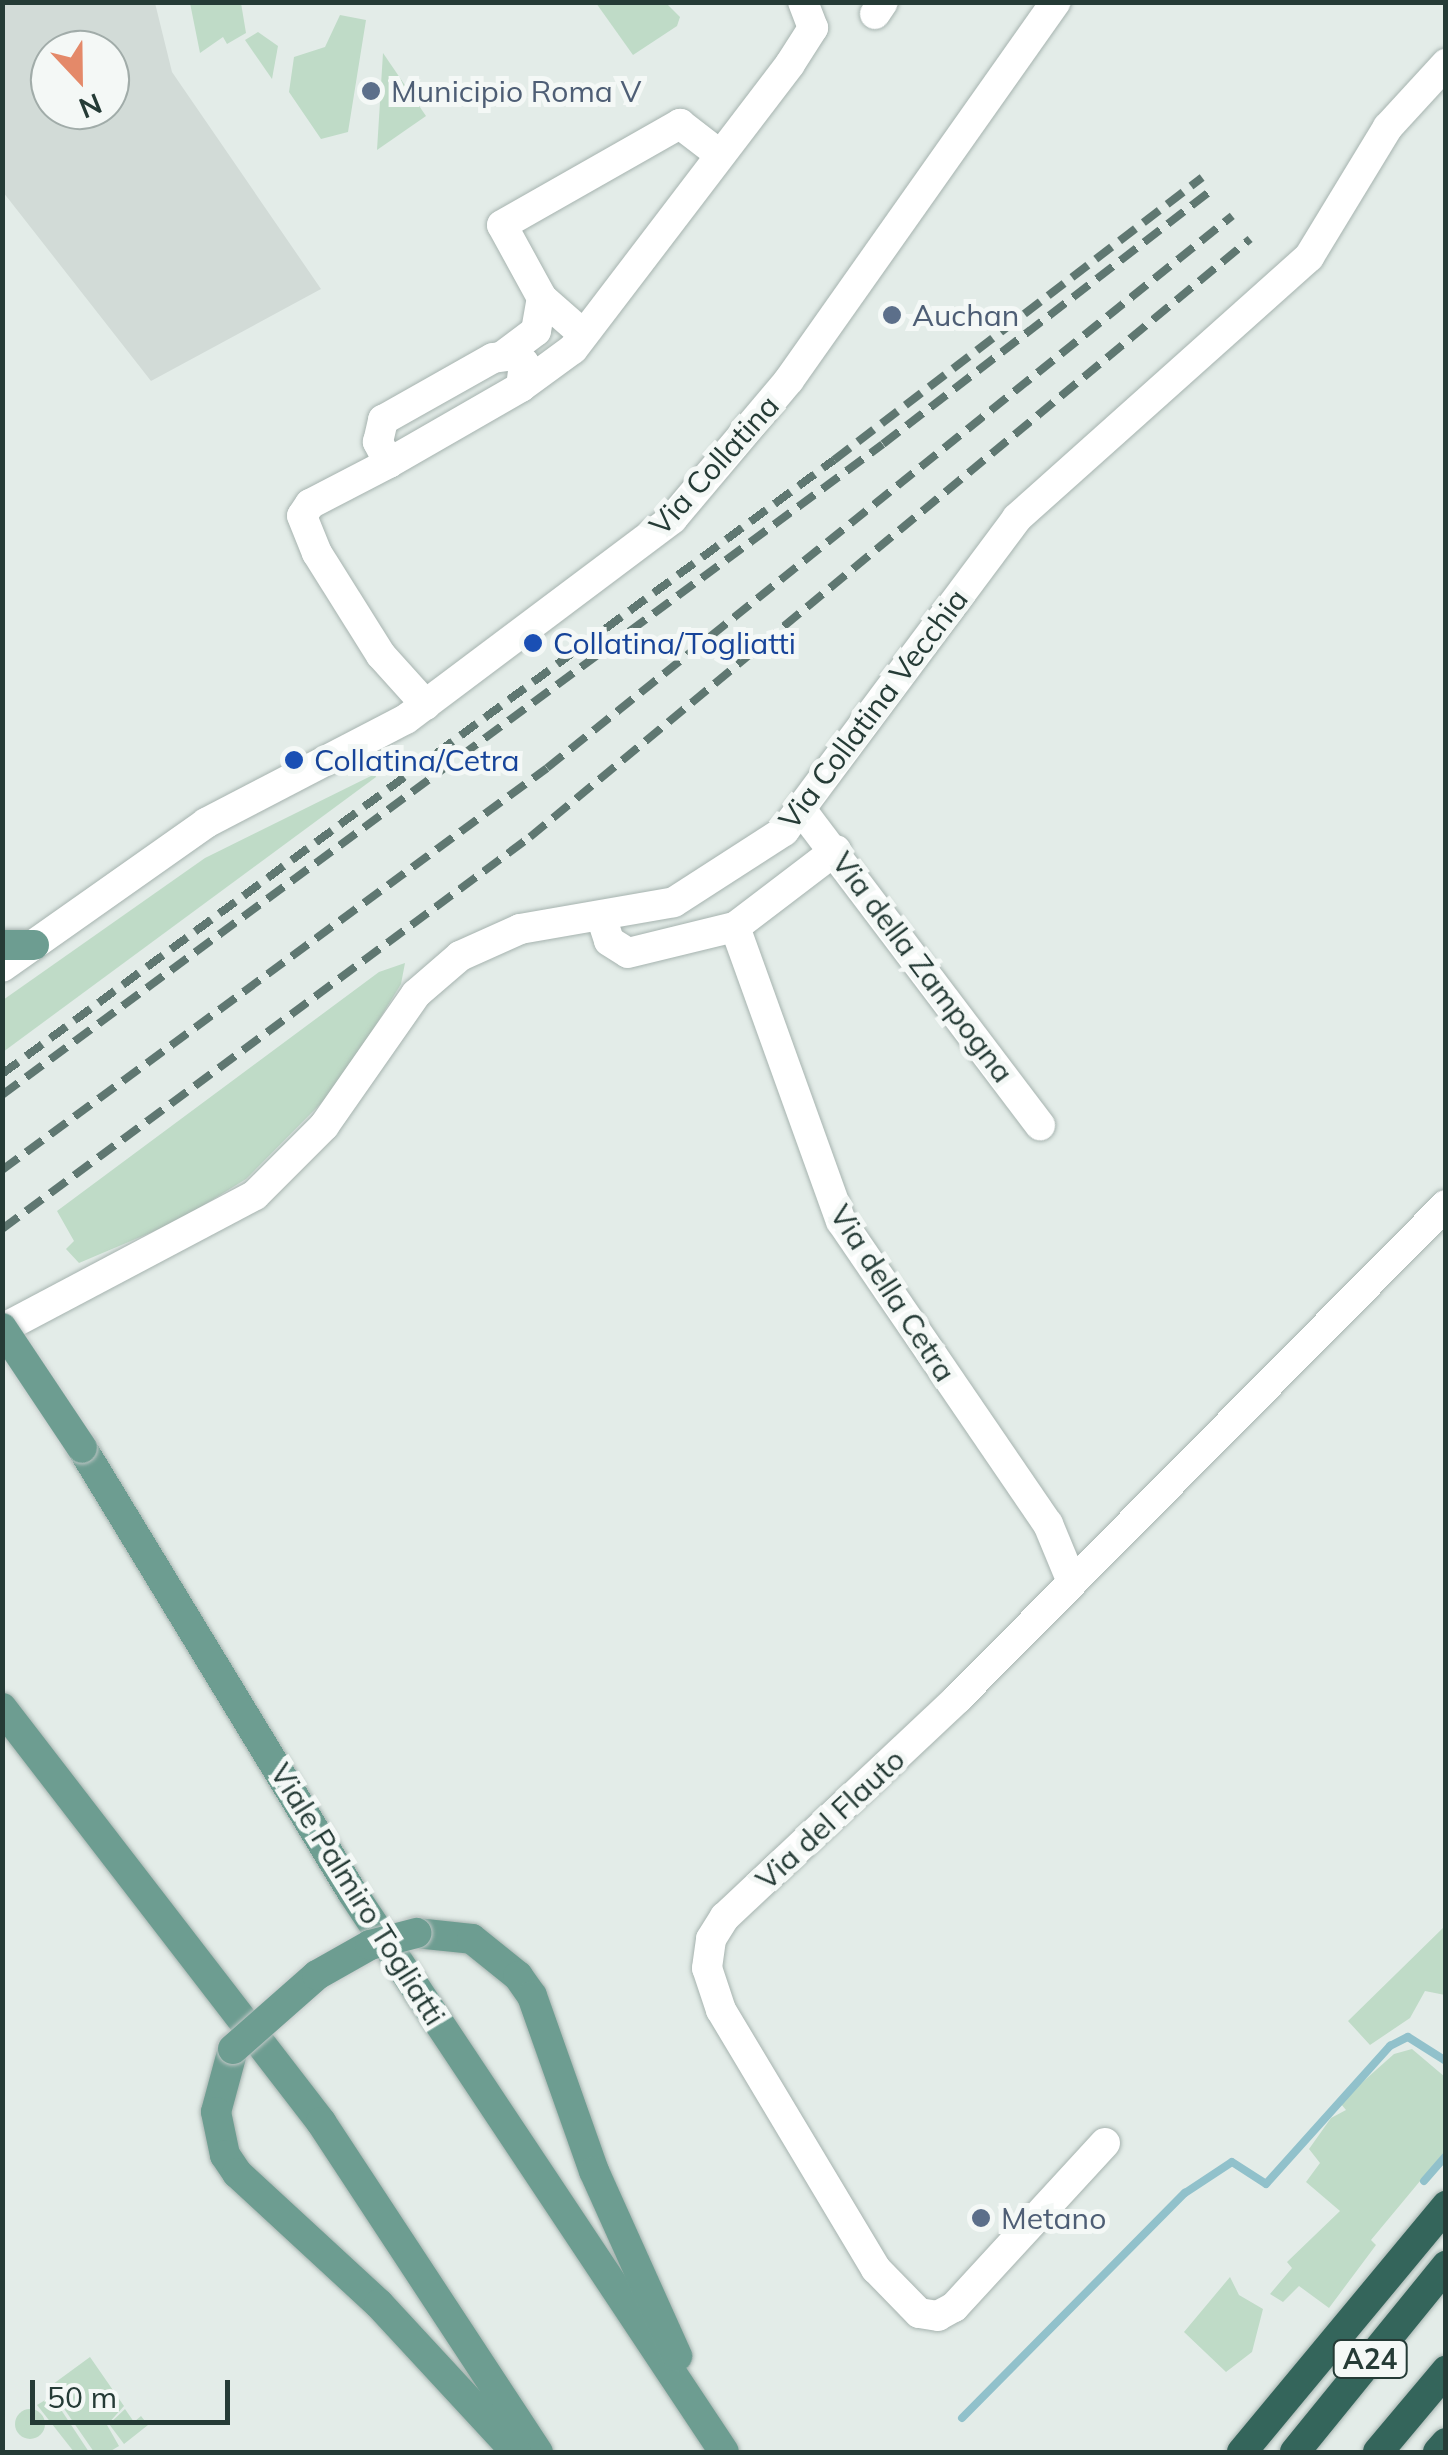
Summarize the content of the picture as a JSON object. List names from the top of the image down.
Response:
{
  "streets": {
    "highway": ["A24"],
    "main road": ["Viale Palmiro Togliatti"],
    "street": [
      "Via Collatina",
      "Via Collatina Vecchia",
      "Via della Zampogna",
      "Via della Cetra",
      "Via del Flauto"
    ]
  },
  "crossings": [
    ["Via Collatina Vecchia", "Via della Zampogna"],
    ["Via Collatina Vecchia", "Viale Palmiro Togliatti"],
    ["Via della Cetra", "Via del Flauto"]
  ],
  "places": [
    "Municipio Roma V",
    "Auchan",
    "Collatina/Togliatti",
    "Collatina/Cetra",
    "Metano"
  ],
  "scale_bar": "50 m",
  "north": "bottom"
}
